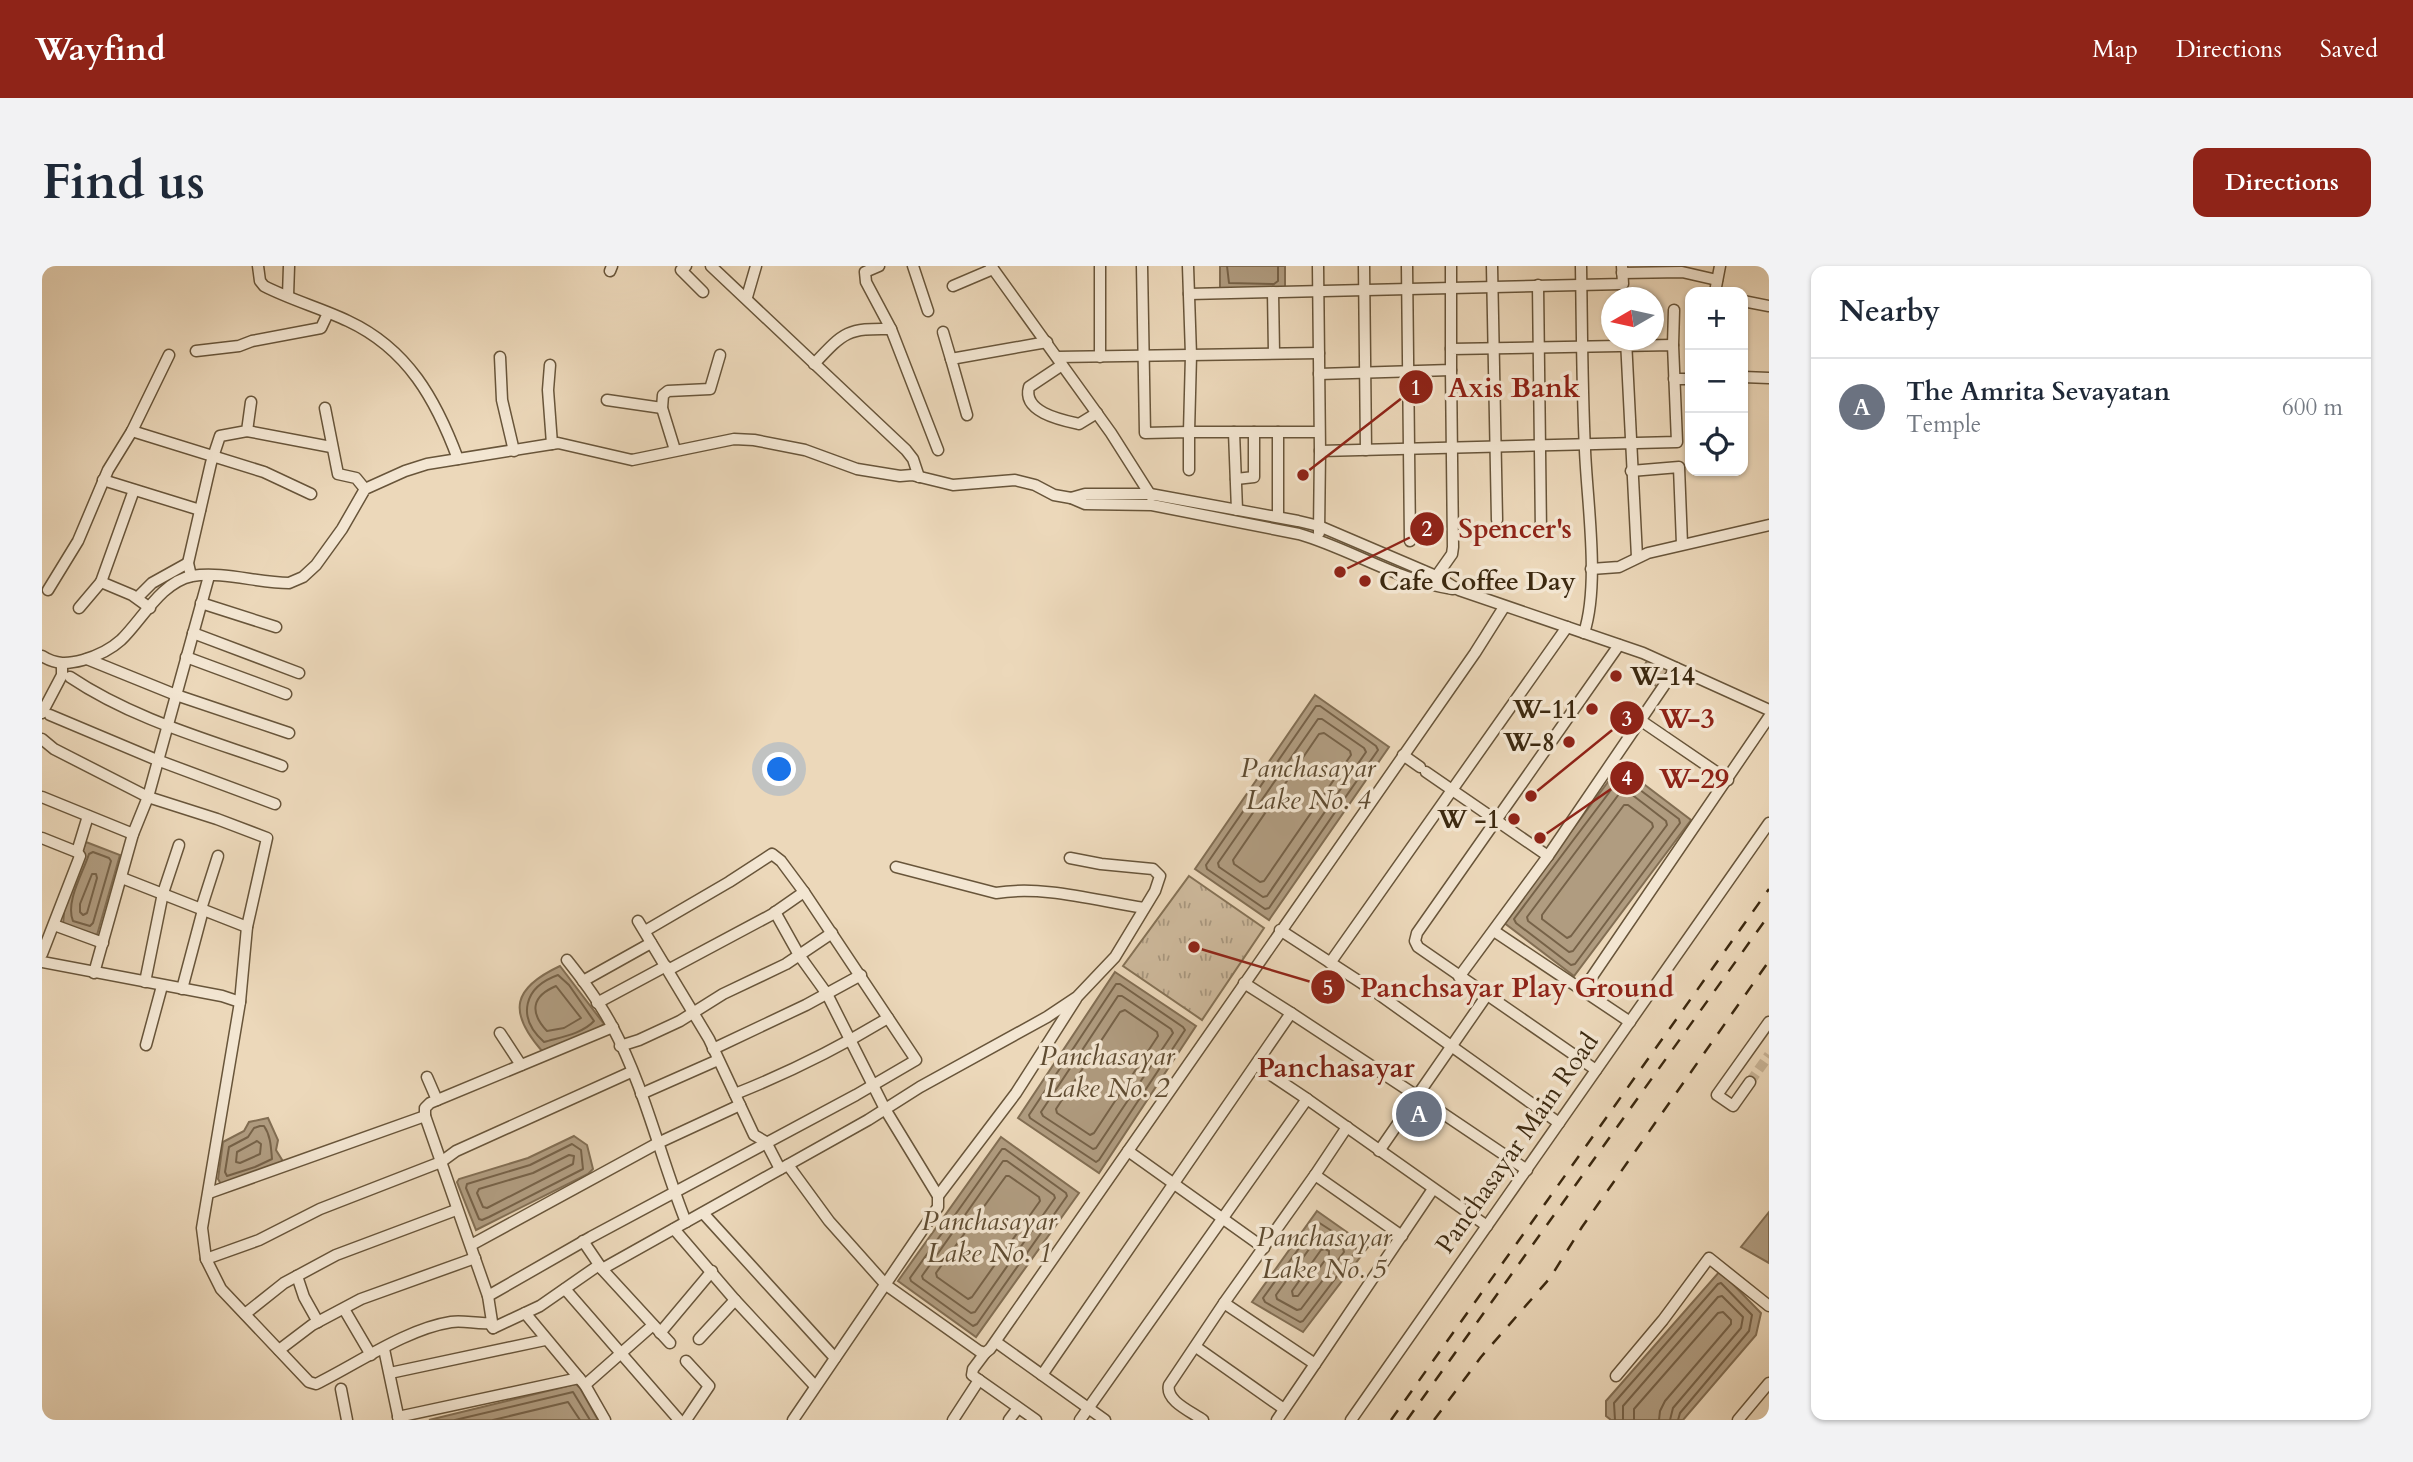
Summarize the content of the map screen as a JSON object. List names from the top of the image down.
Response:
{
  "streets": {
    "street": ["Panchasayar Main Road"]
  },
  "districts": ["Panchasayar"],
  "water": [
    "Panchasayar Lake No. 4",
    "Panchasayar Lake No. 2",
    "Panchasayar Lake No. 1",
    "Panchasayar Lake No. 5"
  ],
  "places": [
    "Axis Bank",
    "Spencer's",
    "Cafe Coffee Day",
    "W-14",
    "W-11",
    "W-8",
    "W-3",
    "W -1",
    "W-29",
    "Panchsayar Play Ground"
  ],
  "north": "left",
  "page": {
    "header": "Wayfind",
    "nav": ["Map", "Directions", "Saved"],
    "buttons": "Directions",
    "title": "Find us",
    "heading": "Nearby",
    "map_buttons": ["+", "−"],
    "list": [
      {
        "mark": "A",
        "name": "The Amrita Sevayatan",
        "note": "Temple",
        "value": "600 m"
      }
    ],
    "pins": "A"
  }
}
